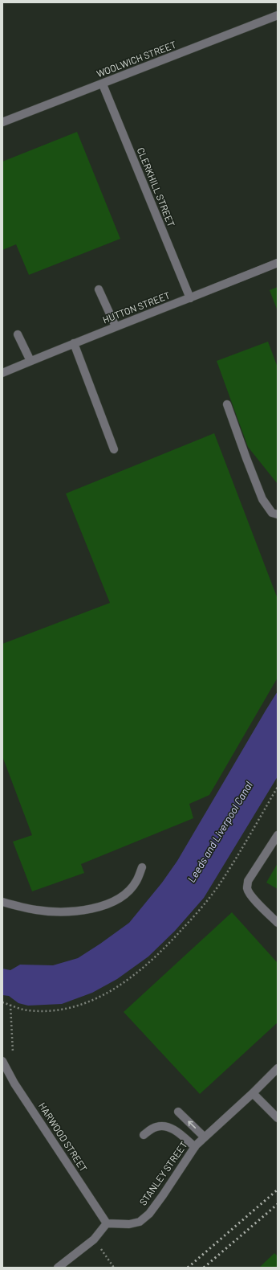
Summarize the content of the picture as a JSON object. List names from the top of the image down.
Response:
{
  "streets": {
    "street": [
      "WOOLWICH STREET",
      "CLERKHILL STREET",
      "HUTTON STREET",
      "HARWOOD STREET",
      "STANLEY STREET"
    ]
  },
  "crossings": [
    ["WOOLWICH STREET", "CLERKHILL STREET"],
    ["CLERKHILL STREET", "HUTTON STREET"],
    ["HARWOOD STREET", "STANLEY STREET"]
  ],
  "water": ["Leeds and Liverpool Canal"]
}
